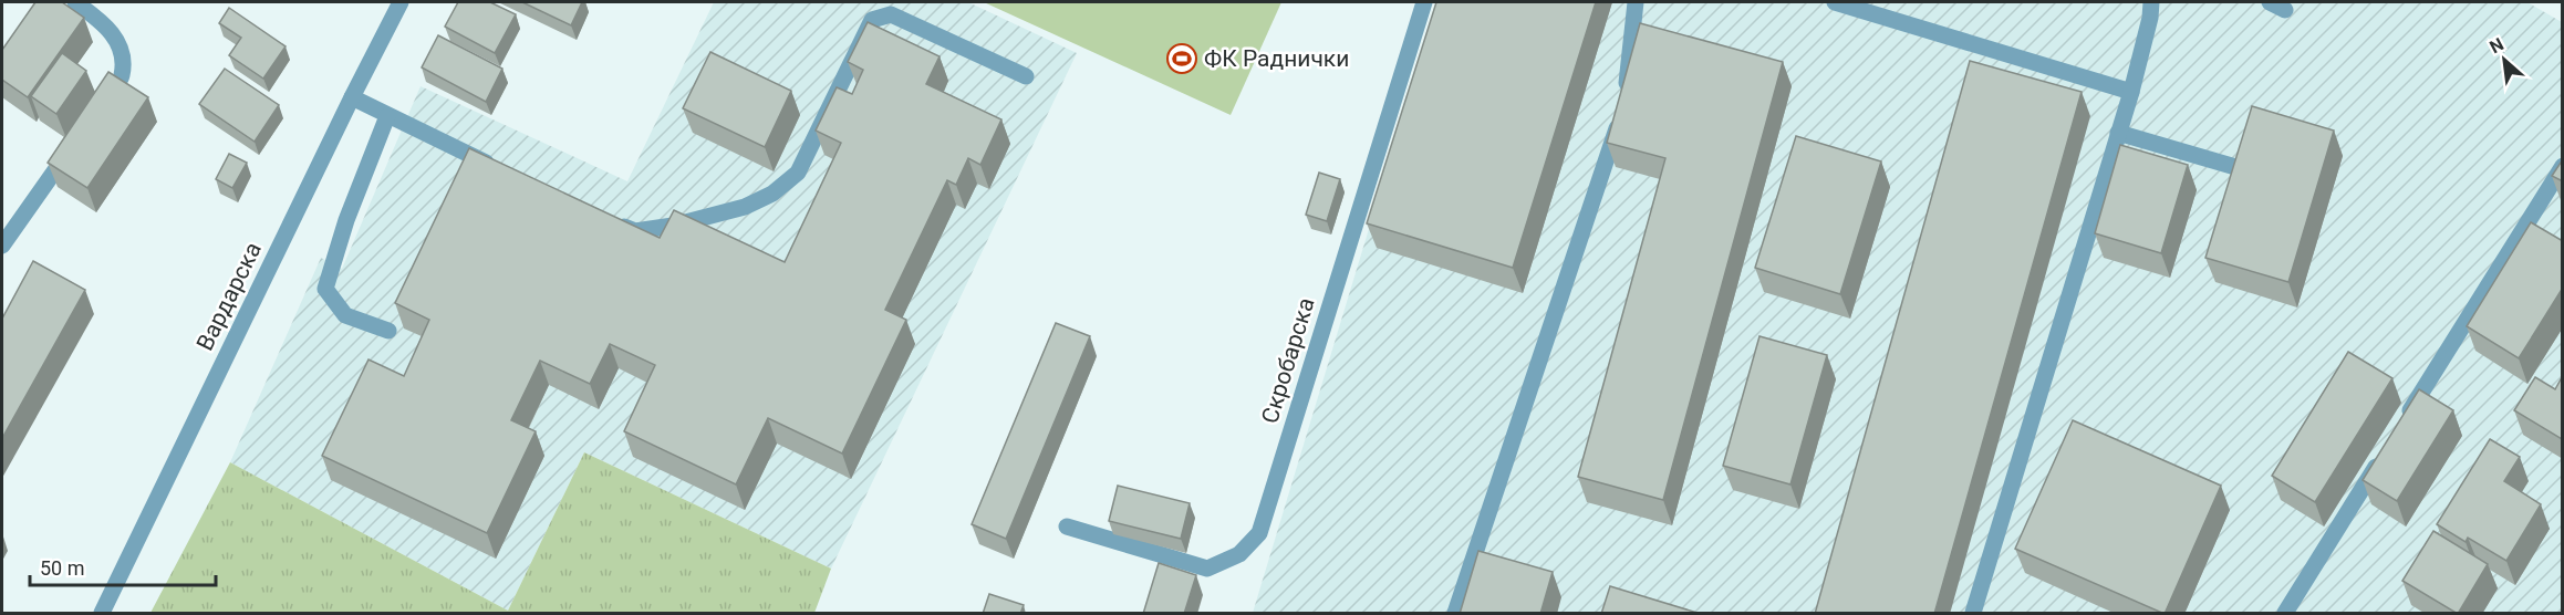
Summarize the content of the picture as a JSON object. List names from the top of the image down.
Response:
{
  "streets": {
    "street": ["Вардарска", "Скробарска"]
  },
  "places": {
    "sports": ["ФК Раднички"]
  },
  "scale_bar": "50 m",
  "north": "top left"
}
